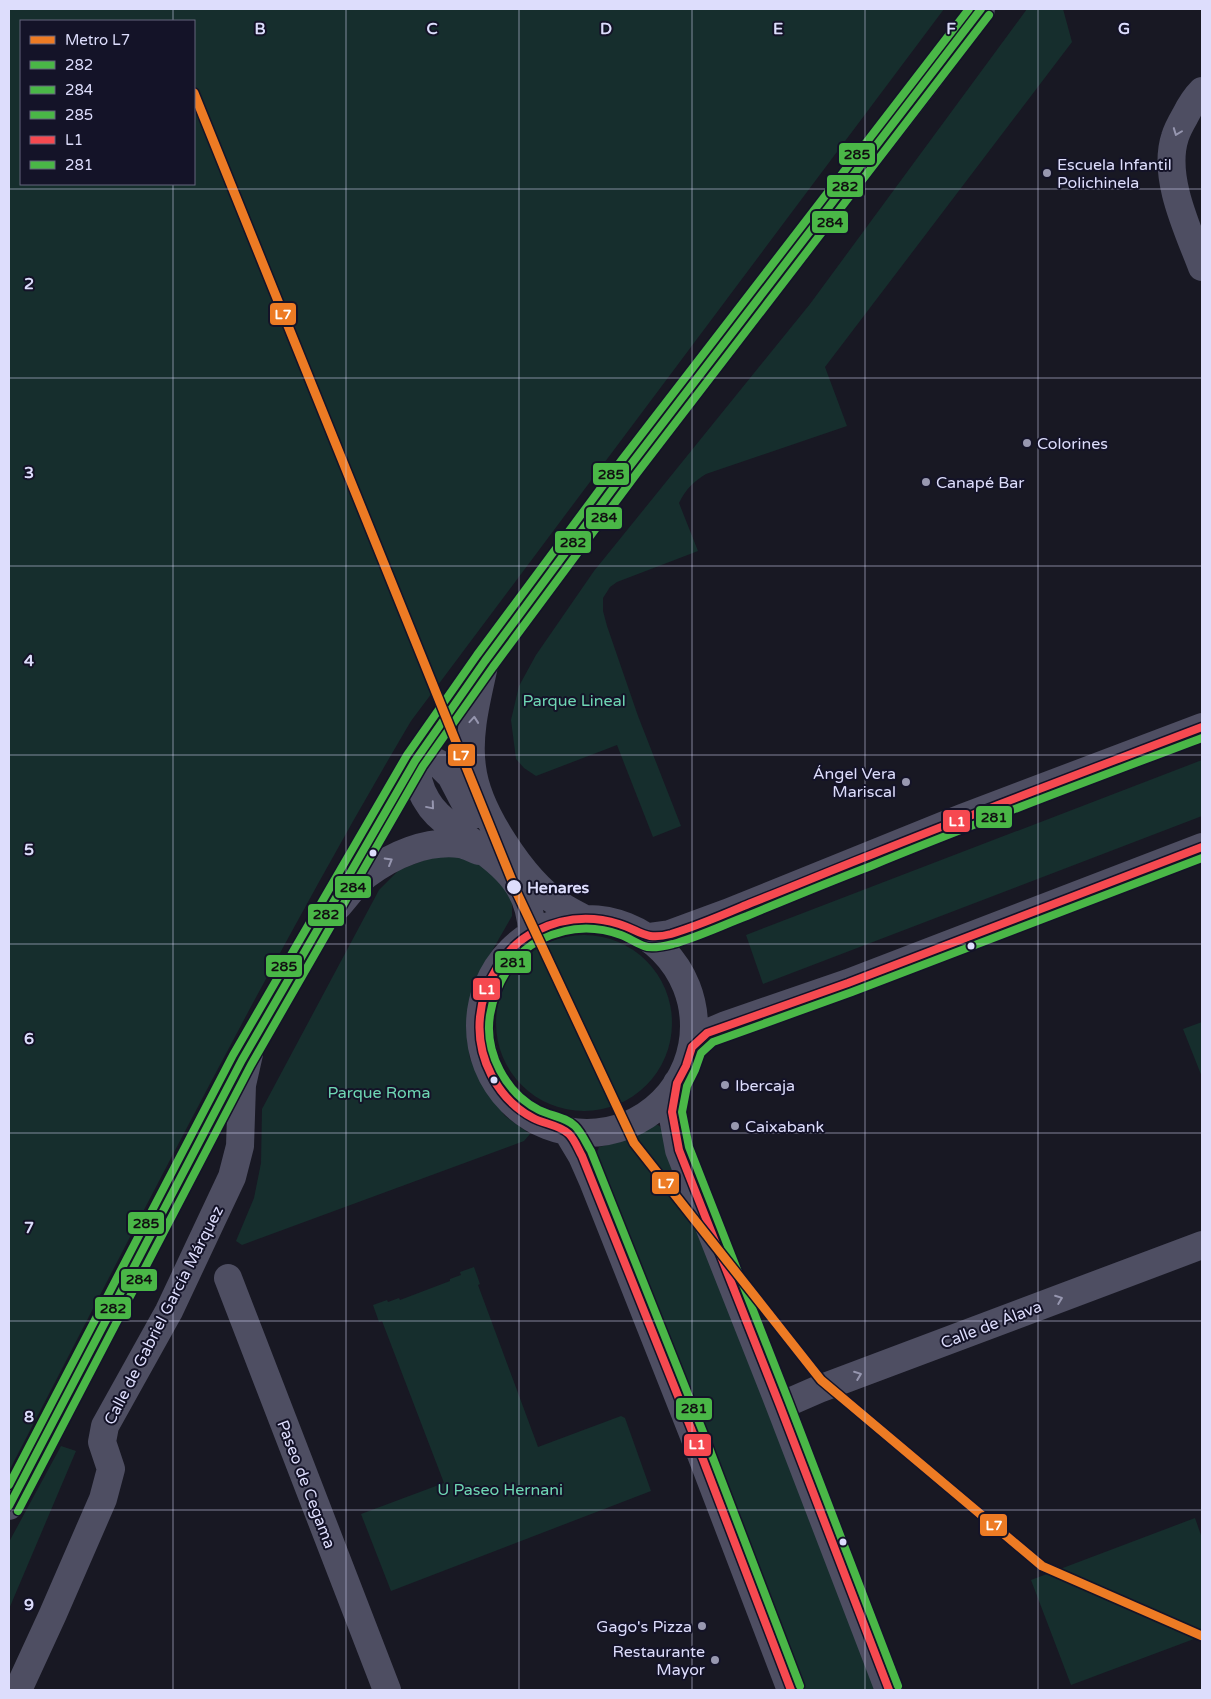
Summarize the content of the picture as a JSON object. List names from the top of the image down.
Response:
{
  "streets": {
    "street": ["Calle de Gabriel García Márquez", "Calle de Álava", "Paseo de Cegama"]
  },
  "one_way": ["Calle de Álava"],
  "parks": ["Parque Lineal", "Parque Roma", "U Paseo Hernani"],
  "places": [
    "Escuela Infantil Polichinela",
    "Colorines",
    "Canapé Bar",
    "Ángel Vera Mariscal",
    "Henares",
    "Ibercaja",
    "Caixabank",
    "Gago's Pizza",
    "Restaurante Mayor"
  ],
  "lines": [
    "transit line 282",
    "transit line 285",
    "transit line 284",
    "metro line L7",
    "transit line L1",
    "transit line 281"
  ],
  "legend": [
    "Metro L7",
    "282",
    "284",
    "285",
    "L1",
    "281"
  ],
  "grid": {
    "columns": [
      "B",
      "C",
      "D",
      "E",
      "F",
      "G"
    ],
    "rows": [
      "2",
      "3",
      "4",
      "5",
      "6",
      "7",
      "8",
      "9"
    ]
  }
}
